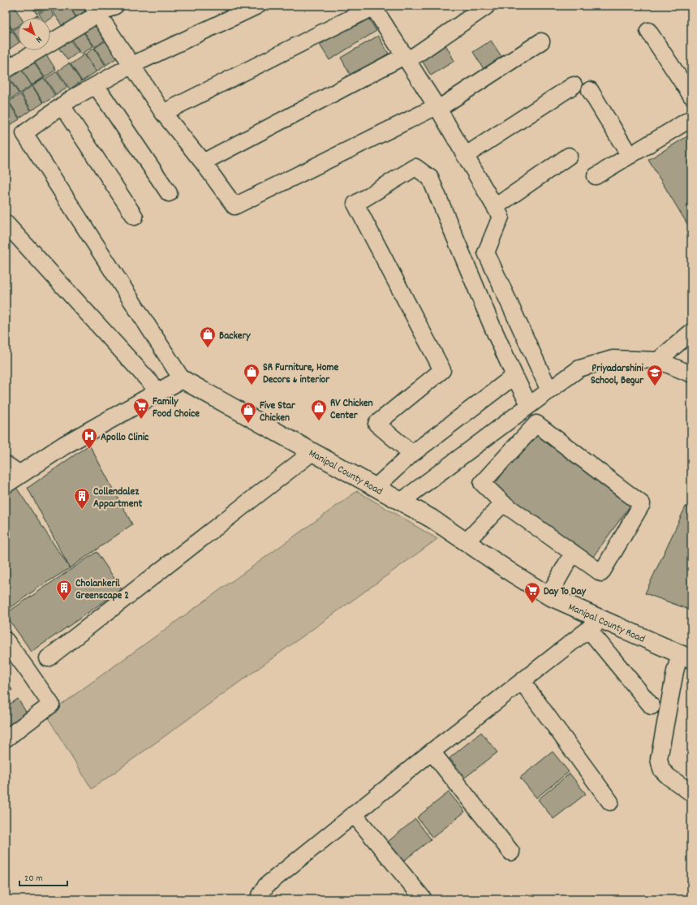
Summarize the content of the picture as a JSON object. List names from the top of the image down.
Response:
{
  "streets": {
    "main road": ["Manipal County Road"]
  },
  "places": {
    "shop": [
      "Backery",
      "SR Furniture, Home Decors & interior",
      "RV Chicken Center",
      "Five Star Chicken"
    ],
    "school or university": ["Priyadarshini School, Begur"],
    "supermarket": ["Family Food Choice", "Day To Day"],
    "hospital": ["Apollo Clinic"],
    "building": ["Collendalez Appartment", "Cholankeril Greenscape 2"]
  },
  "scale_bar": "20 m",
  "north": "bottom right"
}
